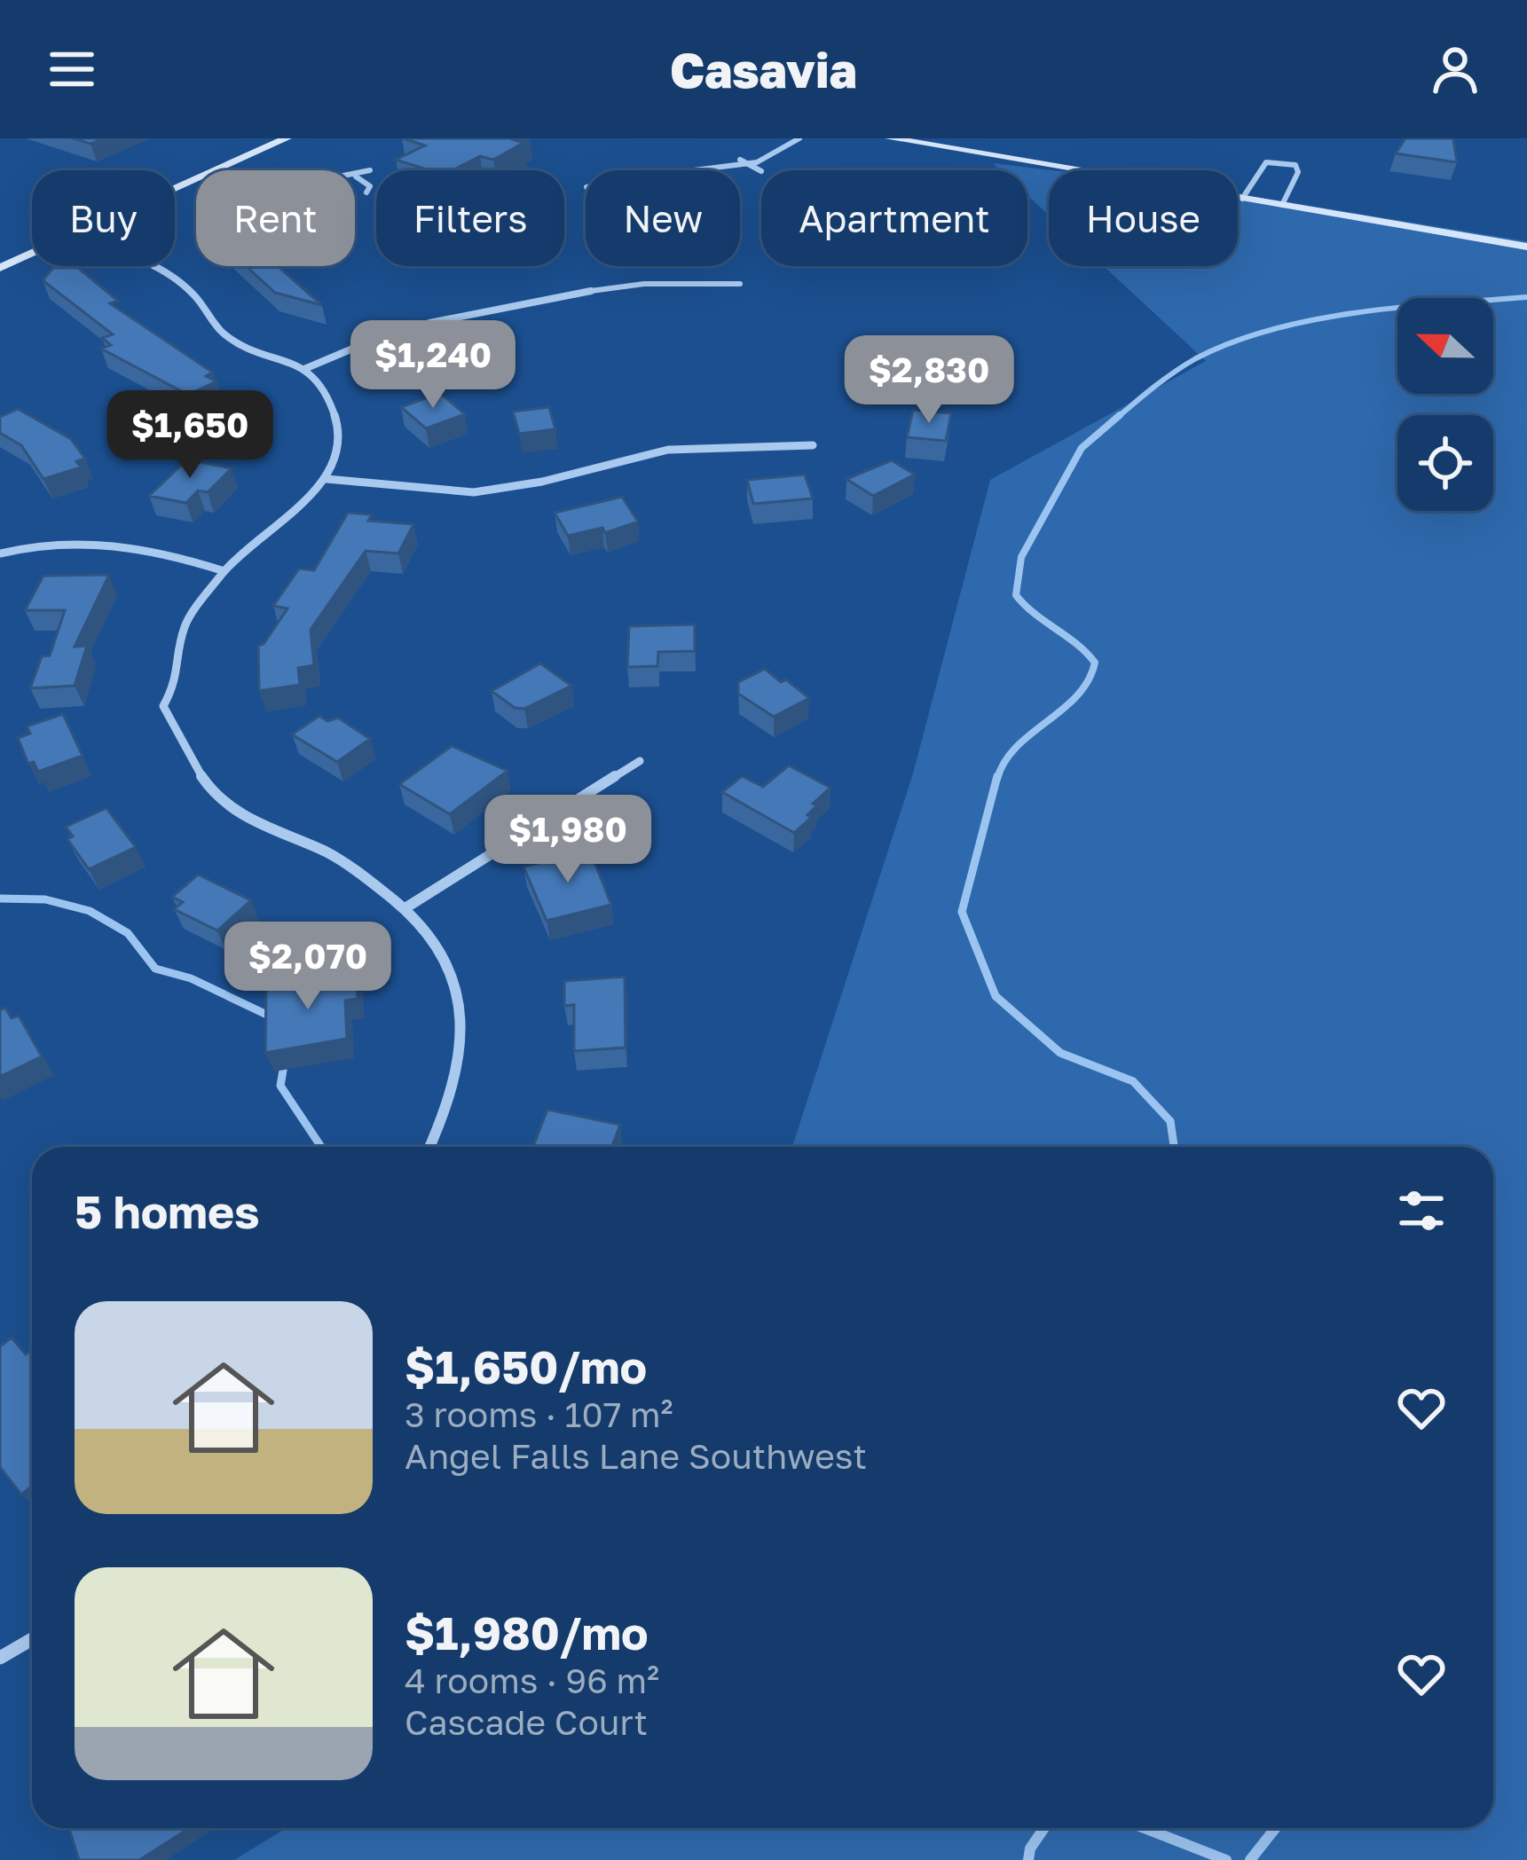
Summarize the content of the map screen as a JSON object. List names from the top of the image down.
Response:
{
  "north": "left",
  "page": {
    "header": "Casavia",
    "chip": [
      "Buy",
      "Rent",
      "Filters",
      "New",
      "Apartment",
      "House"
    ],
    "price": [
      "$1,240",
      "$2,830",
      "$1,650",
      "$1,980",
      "$2,070"
    ],
    "heading": "5 homes",
    "list": [
      {
        "name": "$1,650/mo",
        "note": "3 rooms · 107 m² · Angel Falls Lane Southwest"
      },
      {
        "name": "$1,980/mo",
        "note": "4 rooms · 96 m² · Cascade Court"
      }
    ]
  }
}
